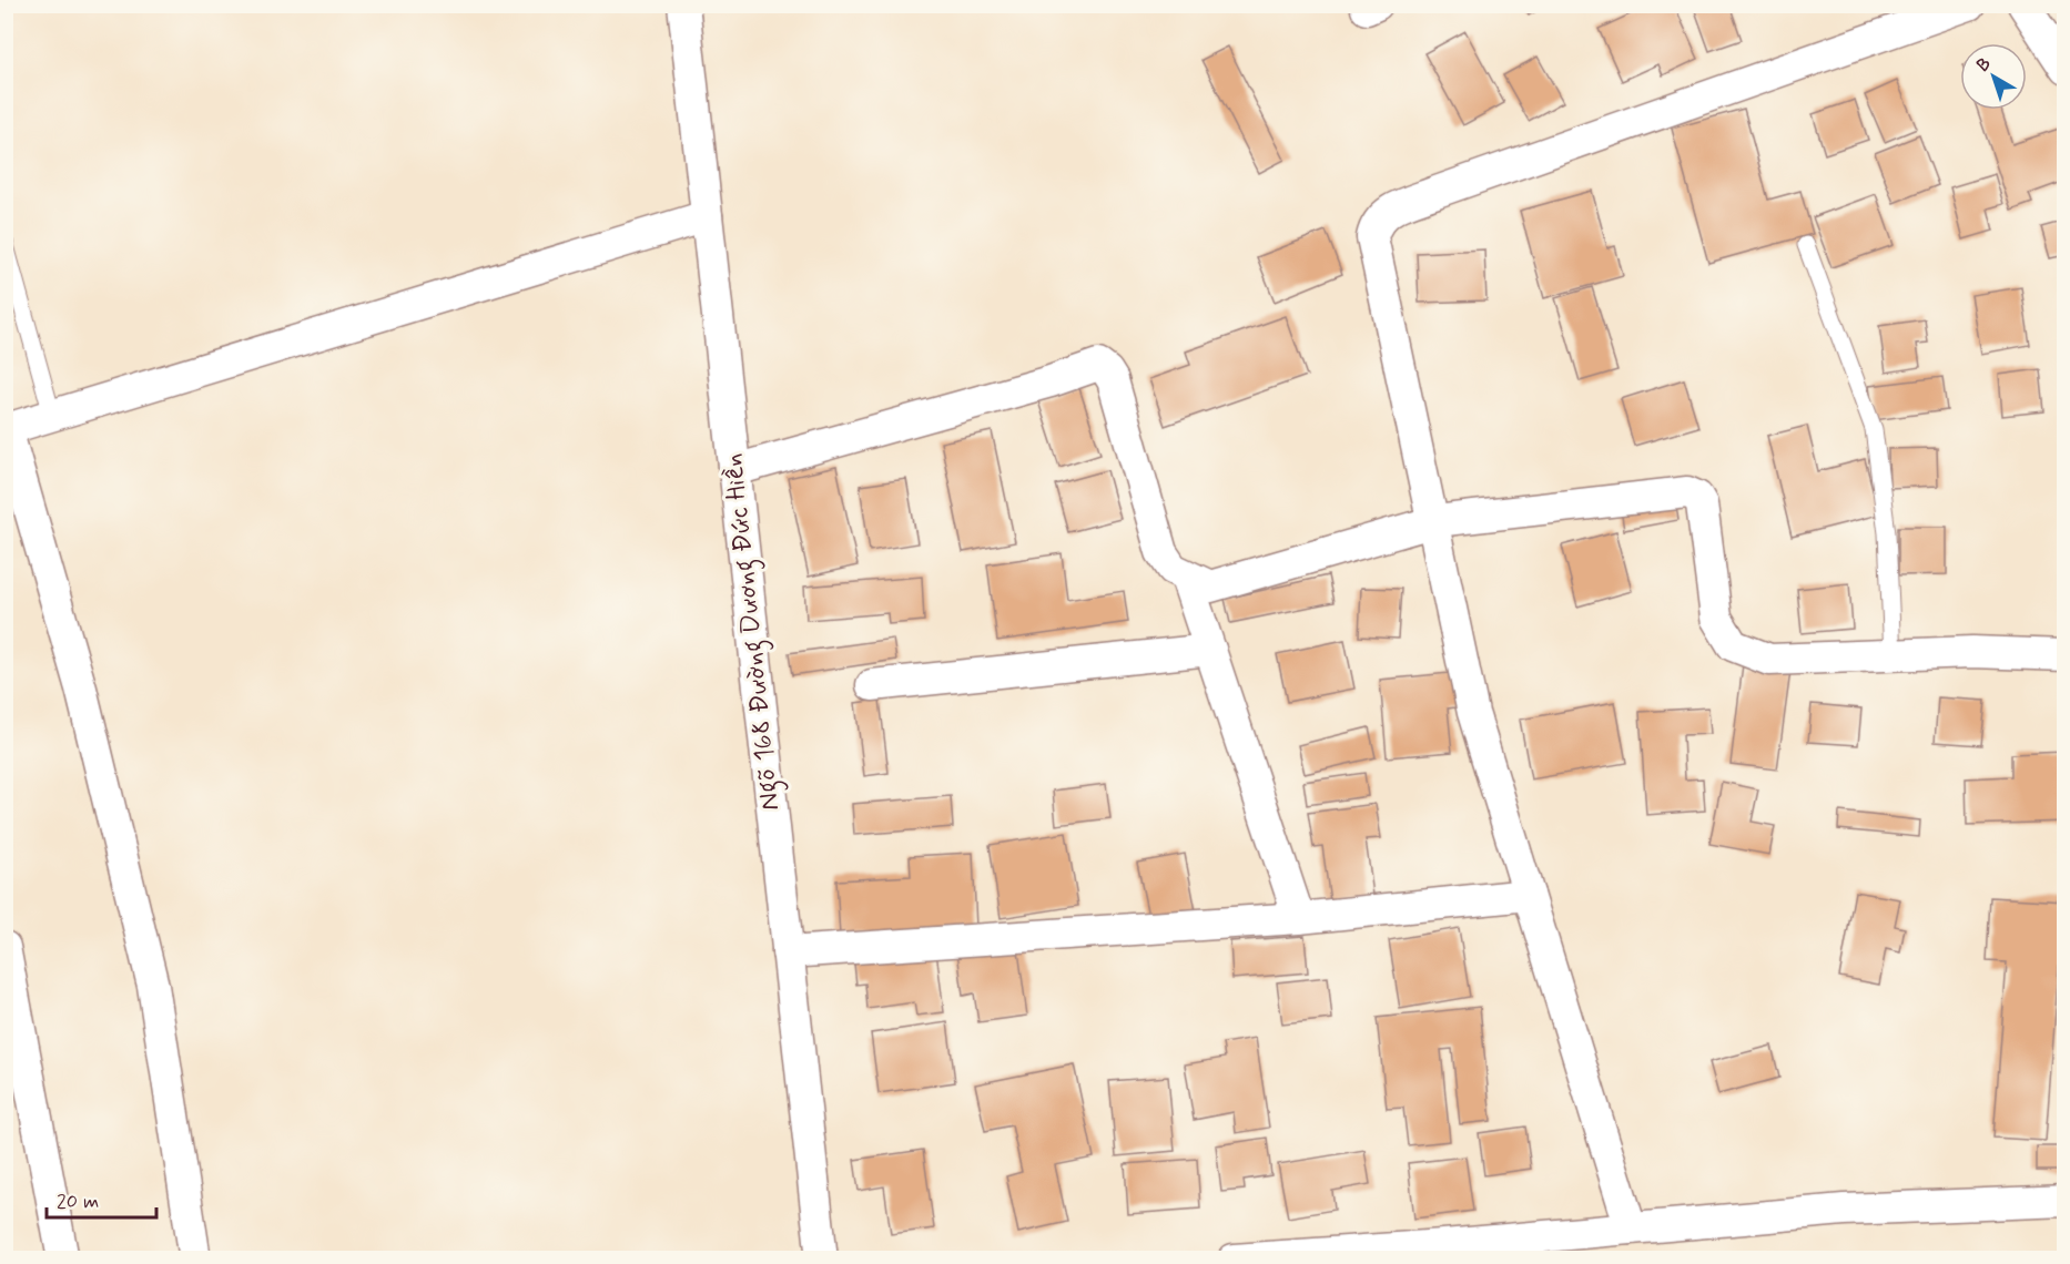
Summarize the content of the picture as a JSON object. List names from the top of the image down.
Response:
{
  "streets": {
    "street": ["Ngõ 168 Đường Dương Đức Hiền"]
  },
  "scale_bar": "20 m",
  "north": "top left"
}
